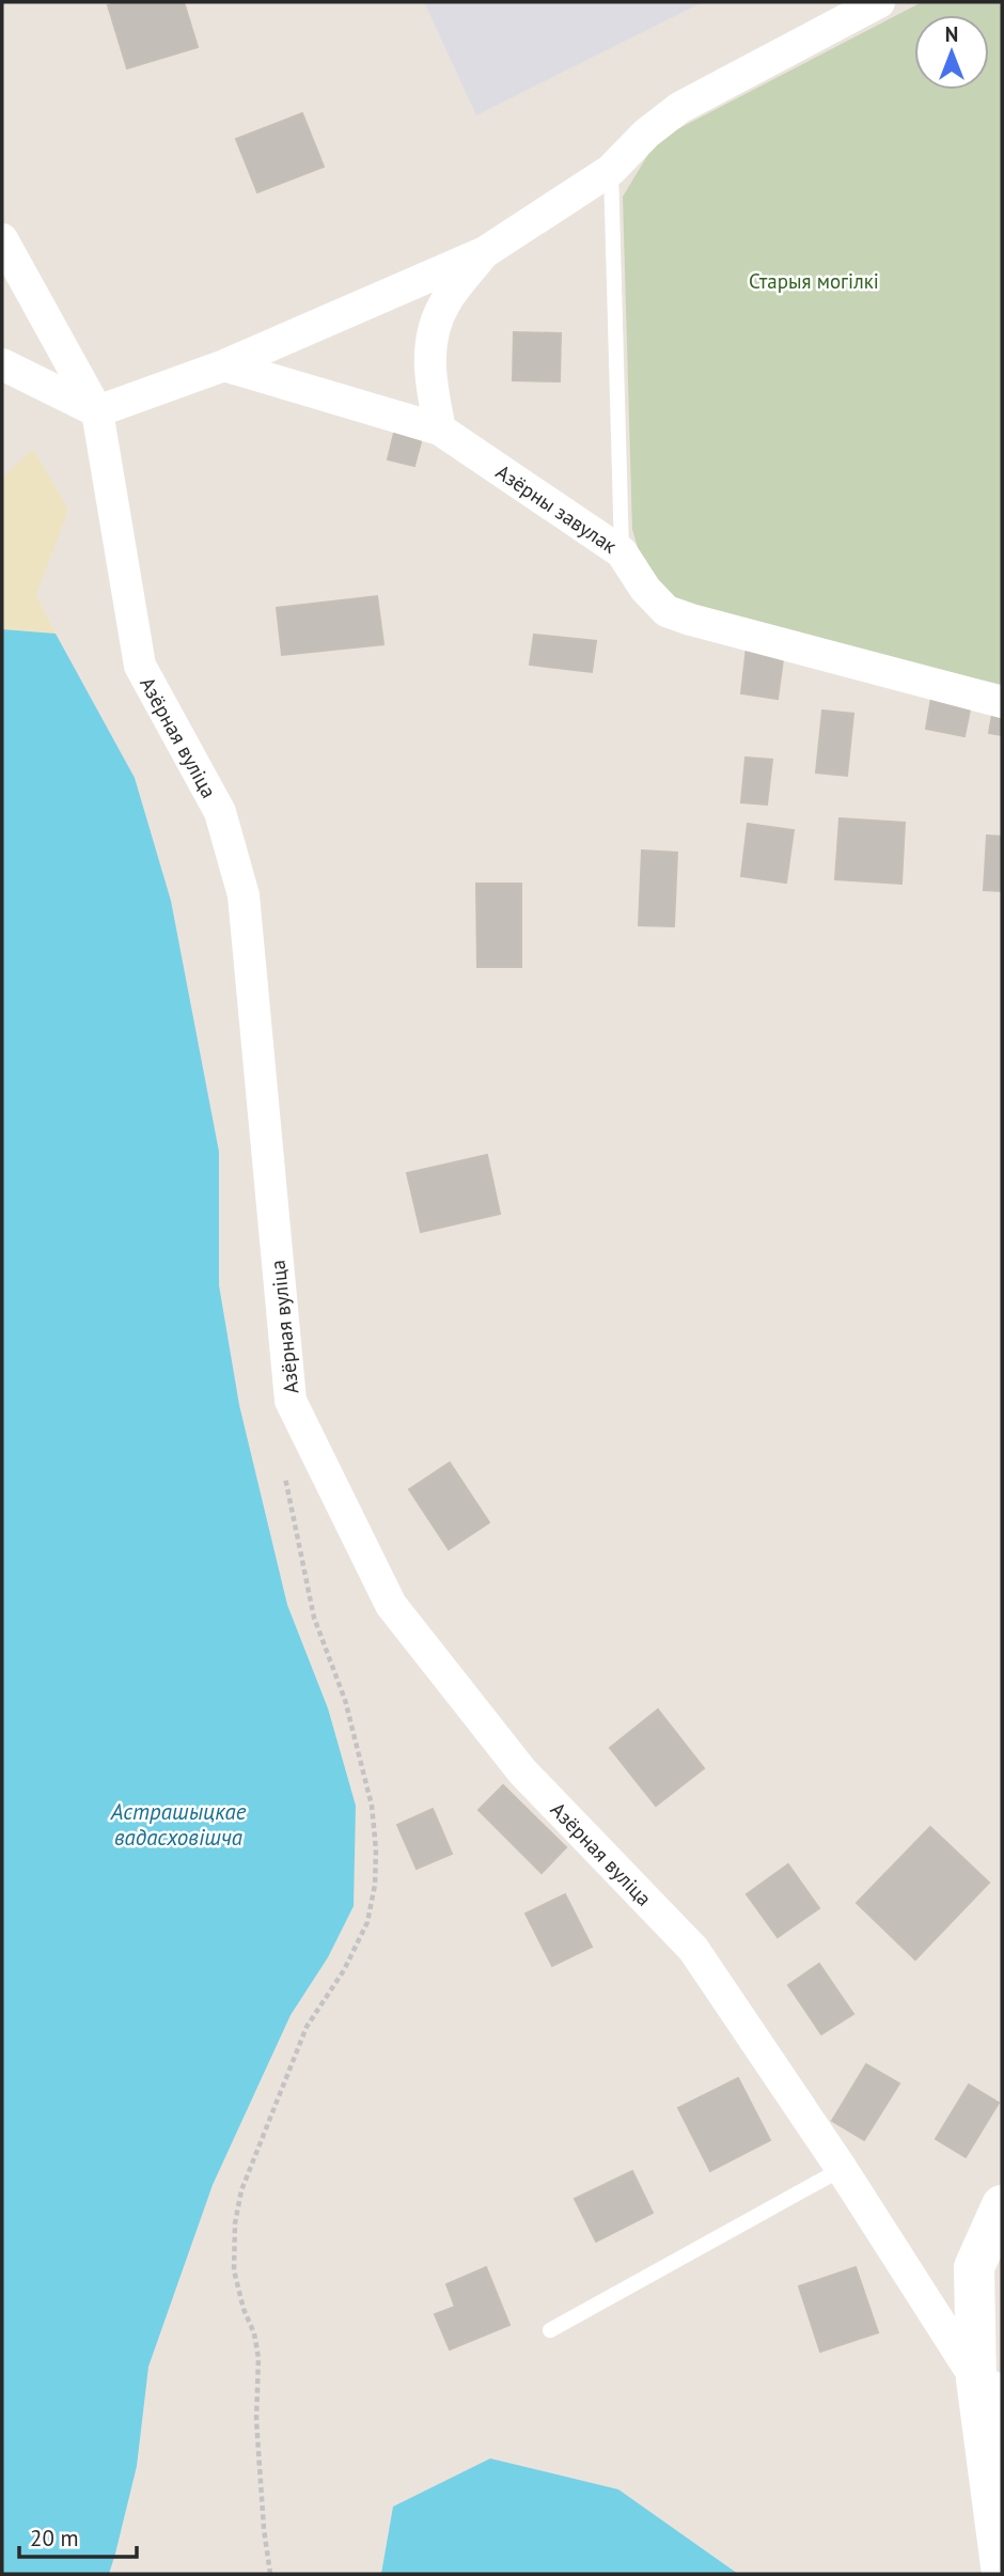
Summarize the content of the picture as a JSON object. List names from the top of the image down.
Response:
{
  "streets": {
    "street": ["Азёрны завулак", "Азёрная вуліца"]
  },
  "water": ["Астрашыцкае вадасховішча"],
  "parks": ["Старыя могілкі"],
  "scale_bar": "20 m",
  "north": "top"
}
